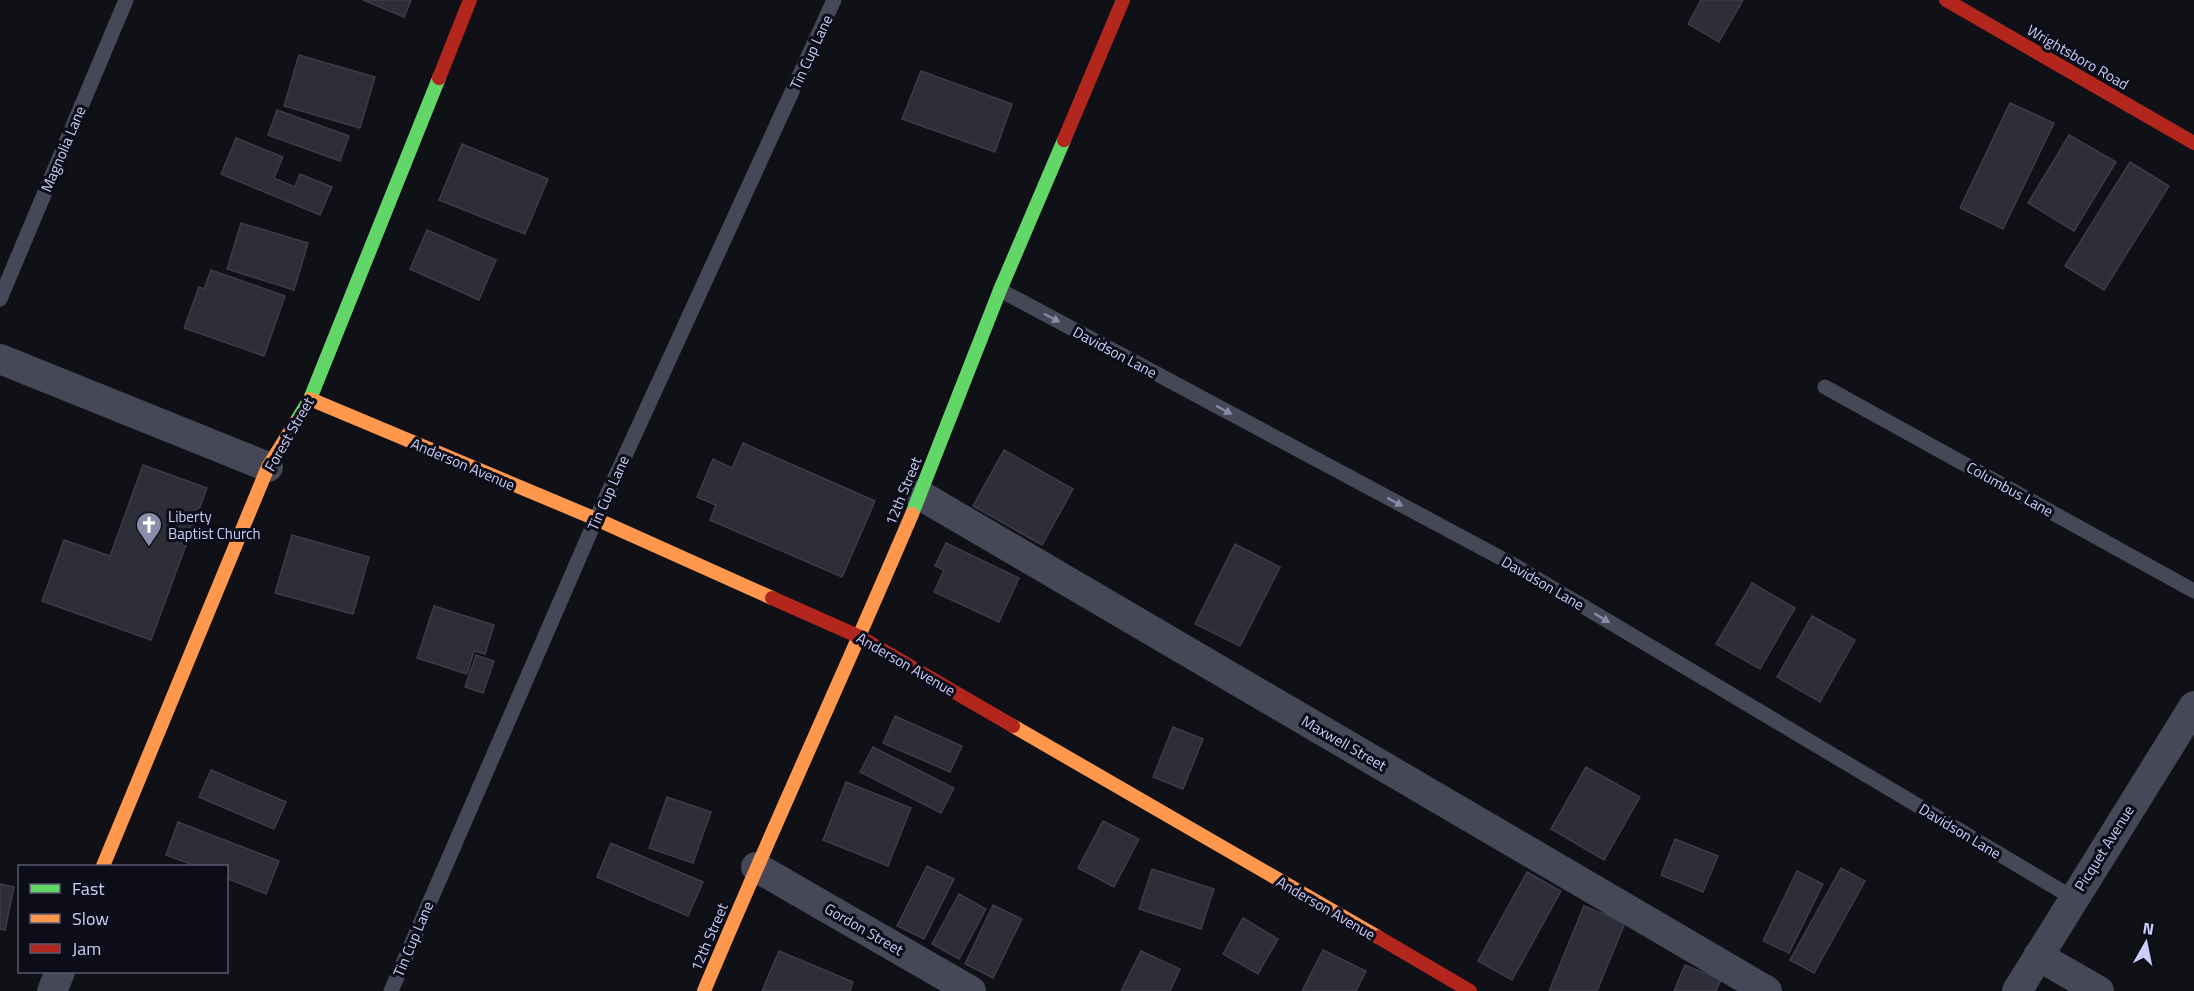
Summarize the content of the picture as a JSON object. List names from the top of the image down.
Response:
{
  "streets": {
    "street": [
      "Wrightsboro Road",
      "Forest Street",
      "Anderson Avenue",
      "12th Street",
      "Maxwell Street",
      "Picquet Avenue",
      "Gordon Street"
    ],
    "lane": [
      "Tin Cup Lane",
      "Magnolia Lane",
      "Davidson Lane",
      "Columbus Lane"
    ]
  },
  "crossings": [
    ["Tin Cup Lane", "Anderson Avenue"],
    ["Davidson Lane", "12th Street"],
    ["Davidson Lane", "Picquet Avenue"],
    ["Forest Street", "Anderson Avenue"],
    ["Anderson Avenue", "12th Street"],
    ["12th Street", "Maxwell Street"],
    ["12th Street", "Gordon Street"]
  ],
  "one_way": ["Davidson Lane"],
  "places": {
    "church": ["Liberty Baptist Church"]
  },
  "legend": ["Fast", "Slow", "Jam"],
  "north": "top"
}
